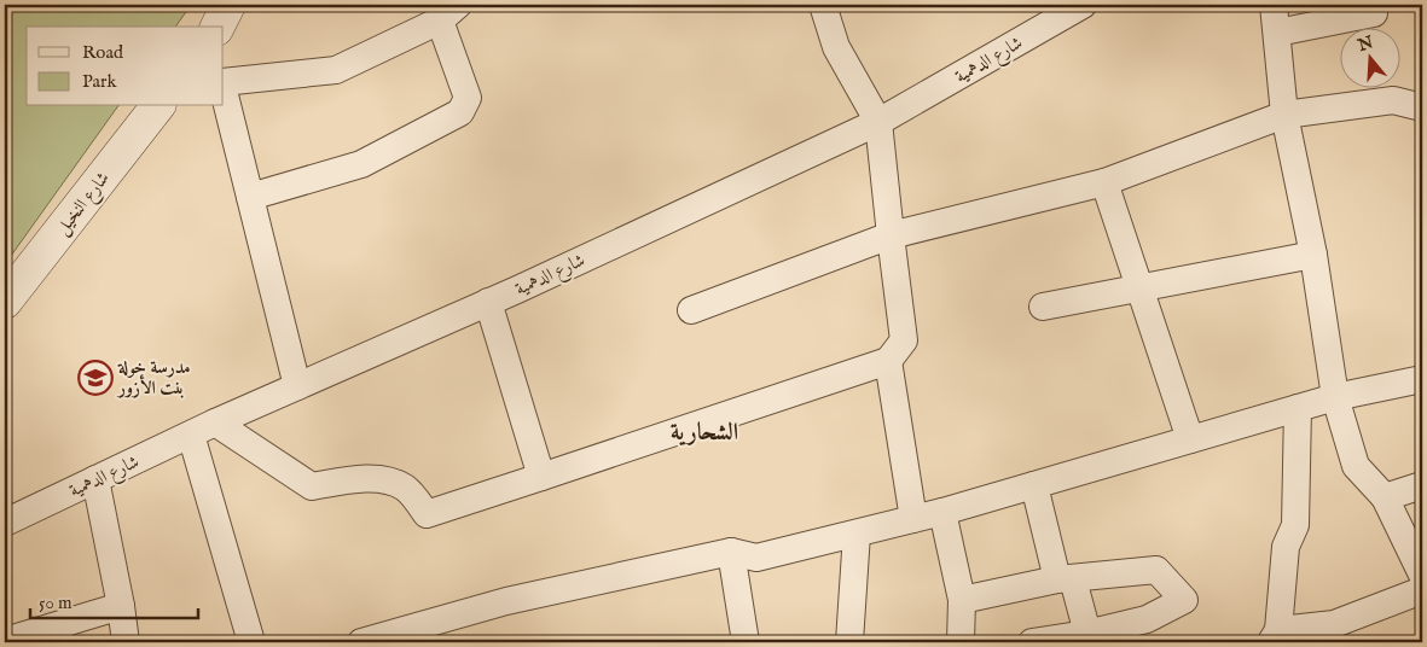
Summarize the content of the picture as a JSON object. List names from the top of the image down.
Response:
{
  "streets": {
    "street": ["شارع الدهمية", "شارع النخيل"]
  },
  "districts": ["الشحارية"],
  "places": {
    "school or university": ["مدرسة خولة بنت الأزور"]
  },
  "legend": ["Road", "Park"],
  "scale_bar": "50 m",
  "north": "top"
}
